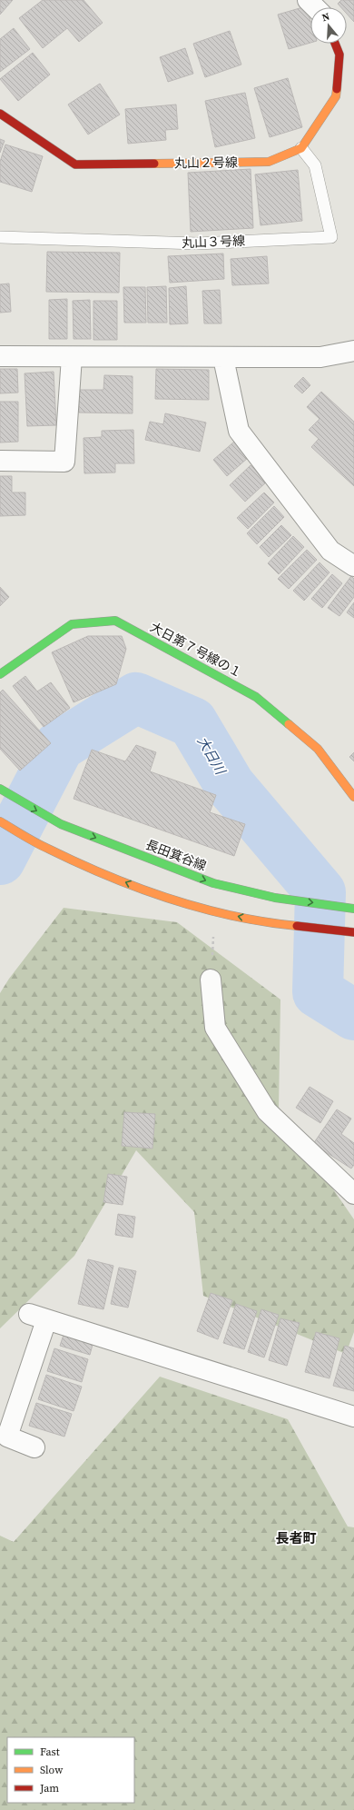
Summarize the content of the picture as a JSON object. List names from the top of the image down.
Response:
{
  "streets": {
    "street": ["丸山２号線", "大日第７号線の１", "長田箕谷線"],
    "lane": ["丸山３号線"]
  },
  "crossings": [
    ["丸山２号線", "丸山３号線"]
  ],
  "districts": ["長者町"],
  "water": ["大日川"],
  "legend": ["Fast", "Slow", "Jam"],
  "north": "top"
}
